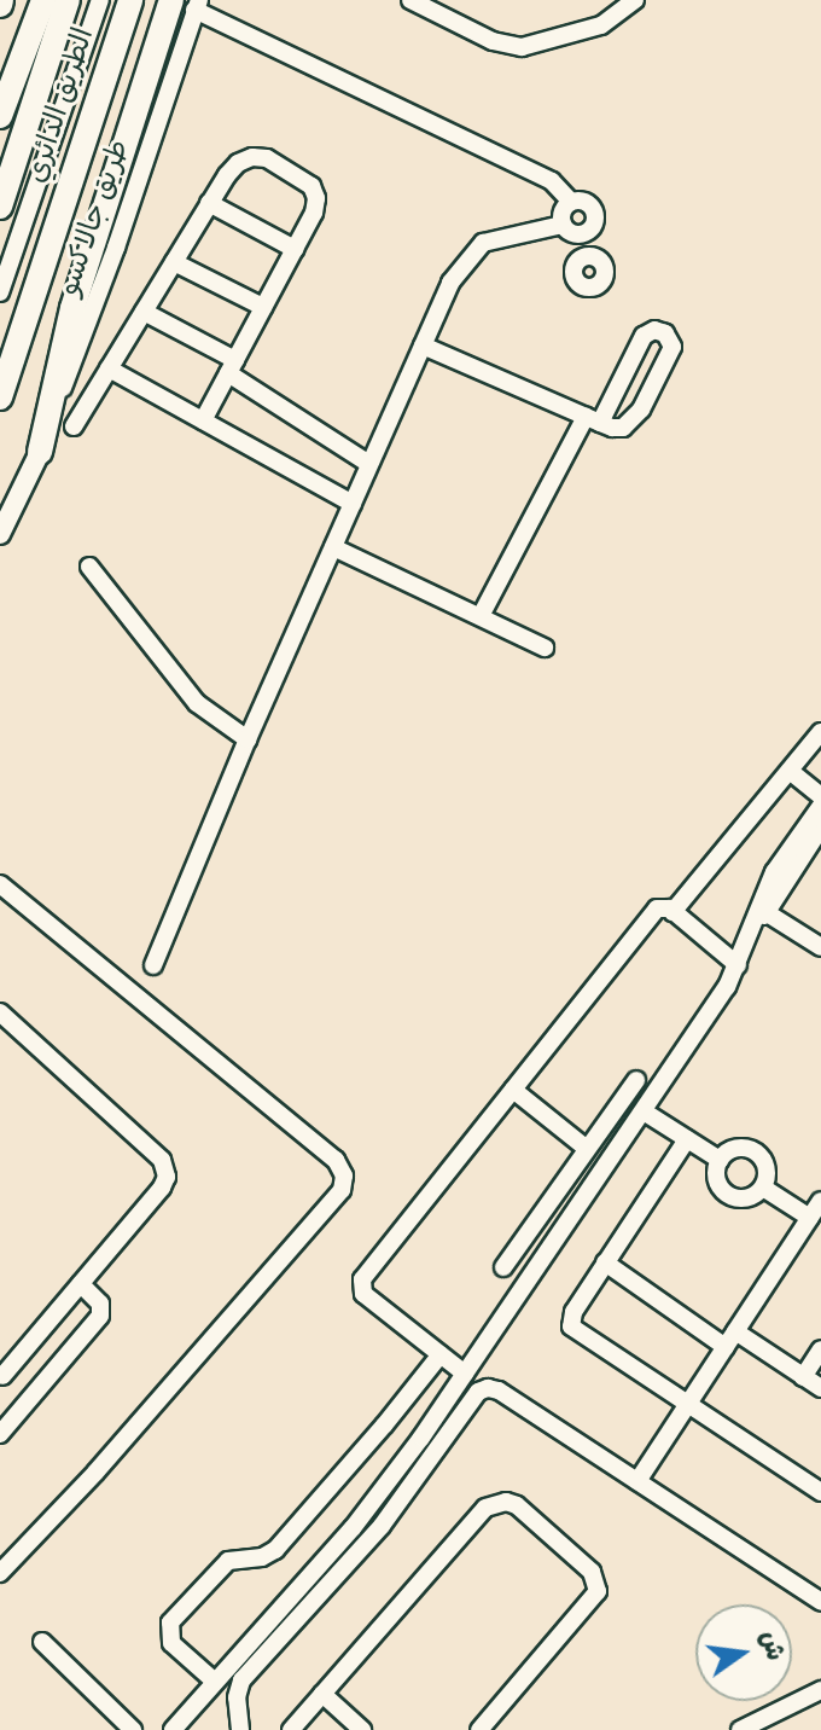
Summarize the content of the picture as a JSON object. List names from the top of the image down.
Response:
{
  "streets": {
    "highway": ["الطريق الدائري"],
    "street": ["طريق جالاكسو"]
  },
  "north": "right"
}
